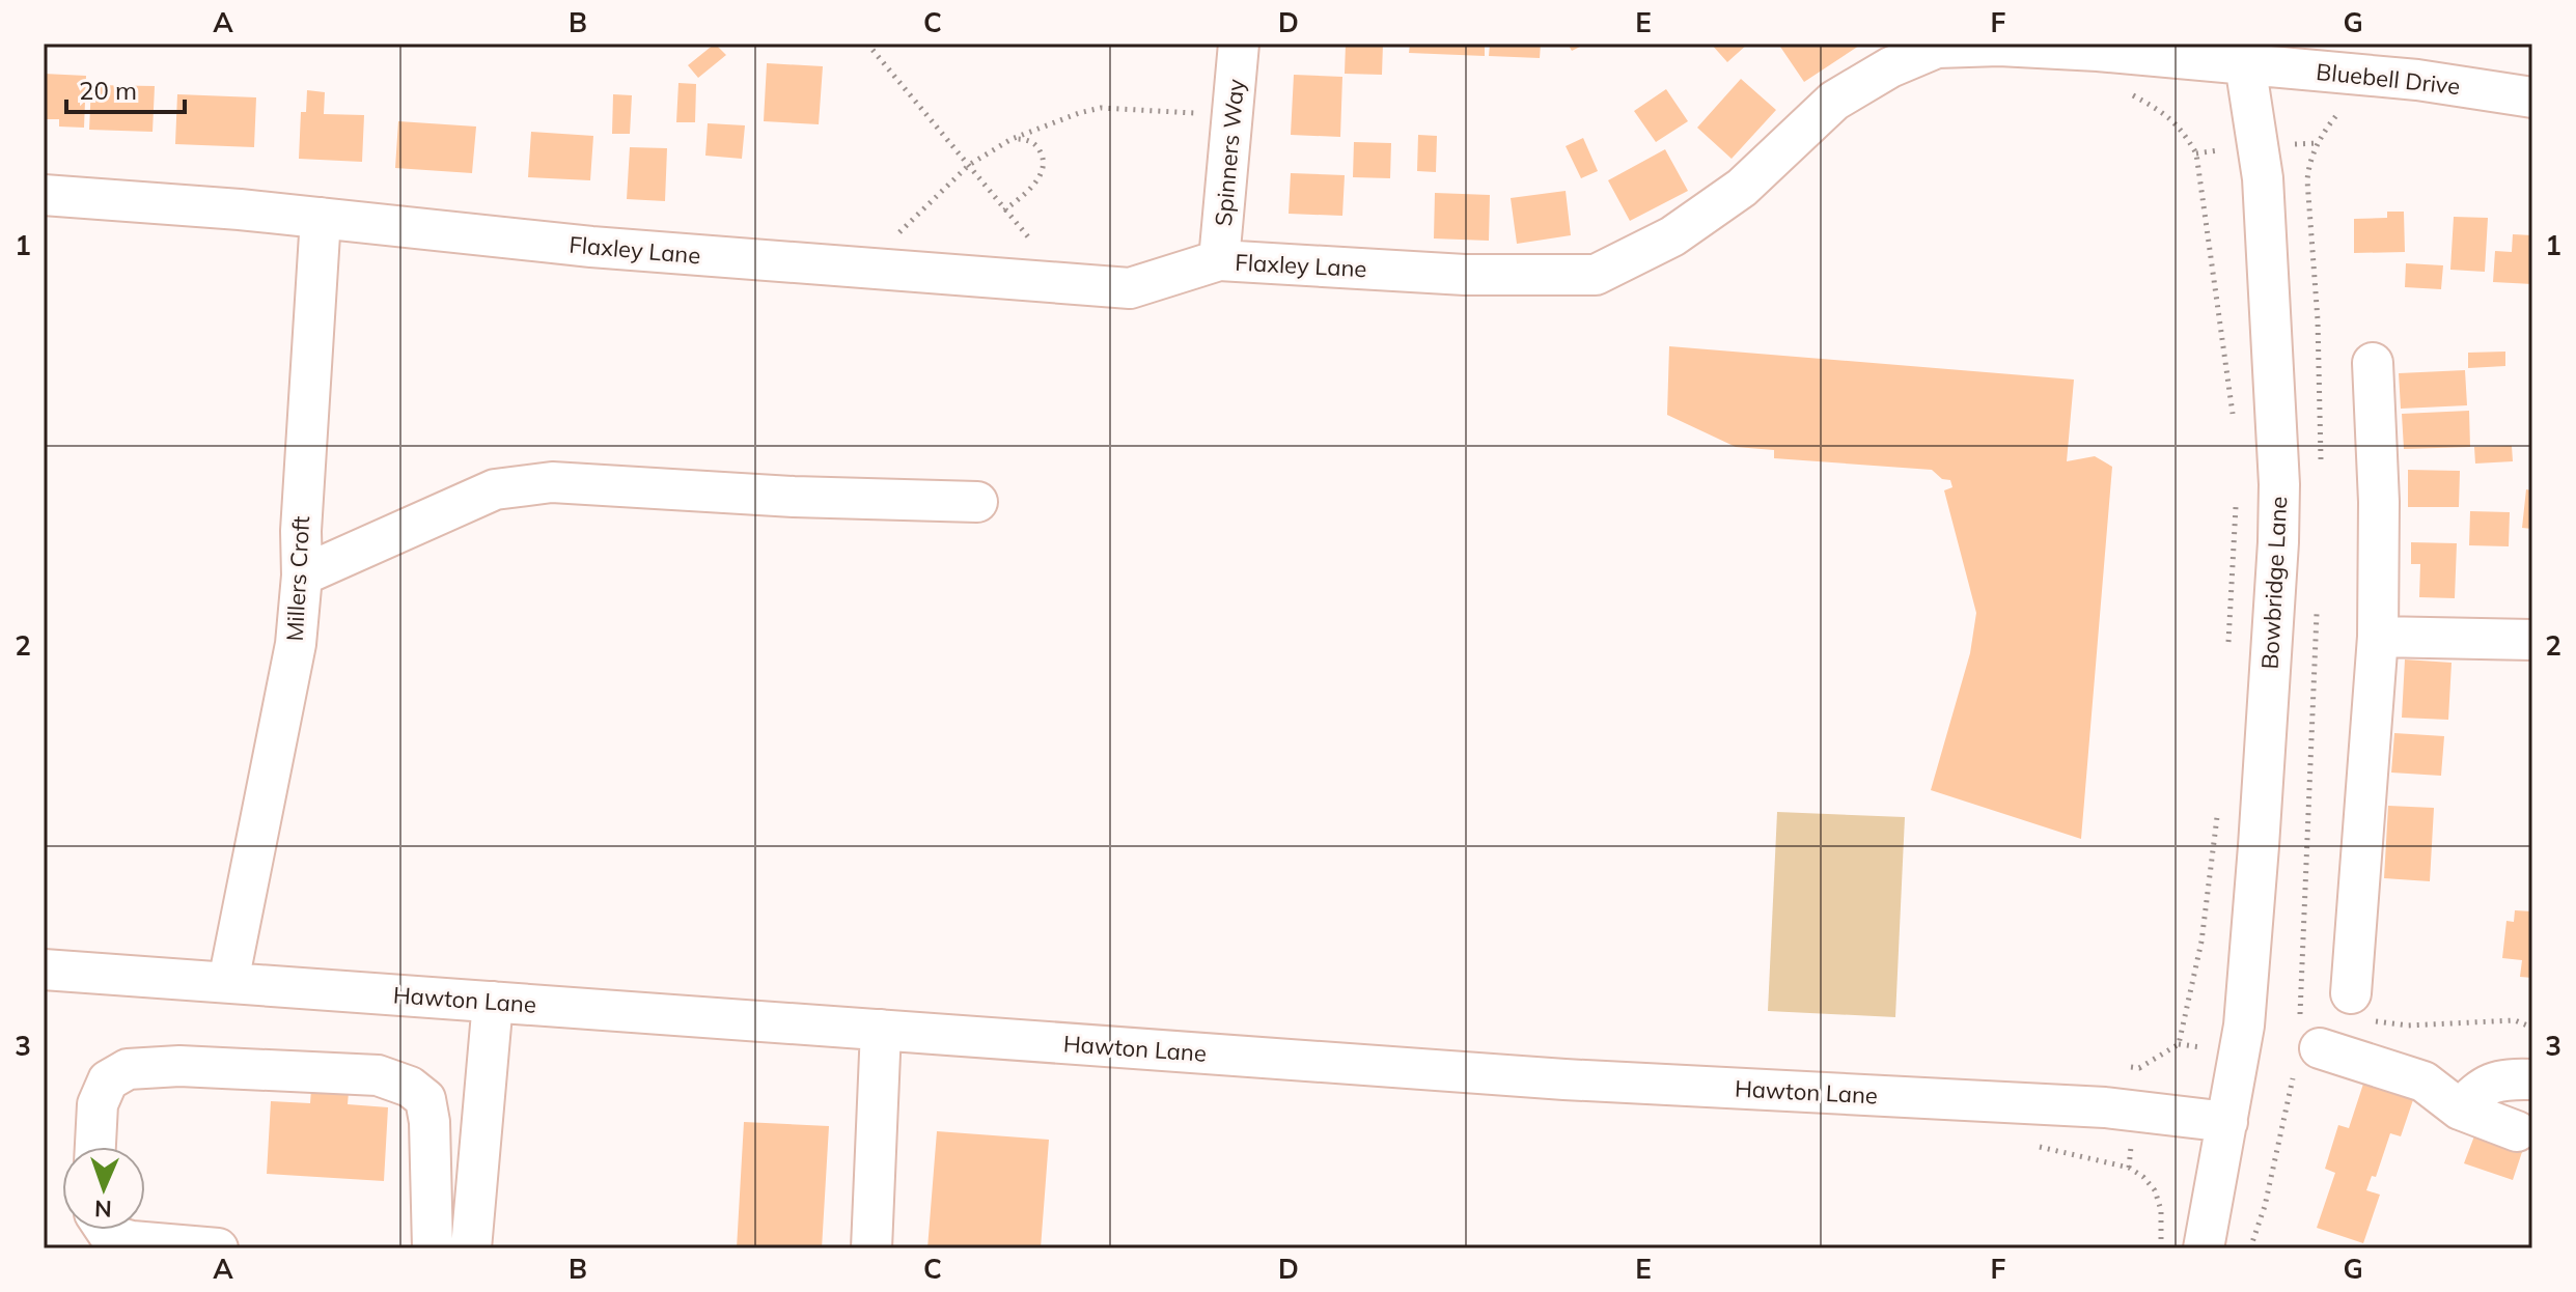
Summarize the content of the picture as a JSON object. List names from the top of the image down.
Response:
{
  "streets": {
    "street": [
      "Bluebell Drive",
      "Spinners Way",
      "Flaxley Lane",
      "Millers Croft",
      "Bowbridge Lane",
      "Hawton Lane"
    ]
  },
  "crossings": [
    ["Bluebell Drive", "Flaxley Lane"],
    ["Bluebell Drive", "Bowbridge Lane"],
    ["Spinners Way", "Flaxley Lane"],
    ["Flaxley Lane", "Millers Croft"],
    ["Flaxley Lane", "Bowbridge Lane"],
    ["Millers Croft", "Hawton Lane"],
    ["Bowbridge Lane", "Hawton Lane"]
  ],
  "scale_bar": "20 m",
  "north": "bottom",
  "grid": {
    "columns": [
      "A",
      "B",
      "C",
      "D",
      "E",
      "F",
      "G"
    ],
    "rows": ["1", "2", "3"]
  }
}
